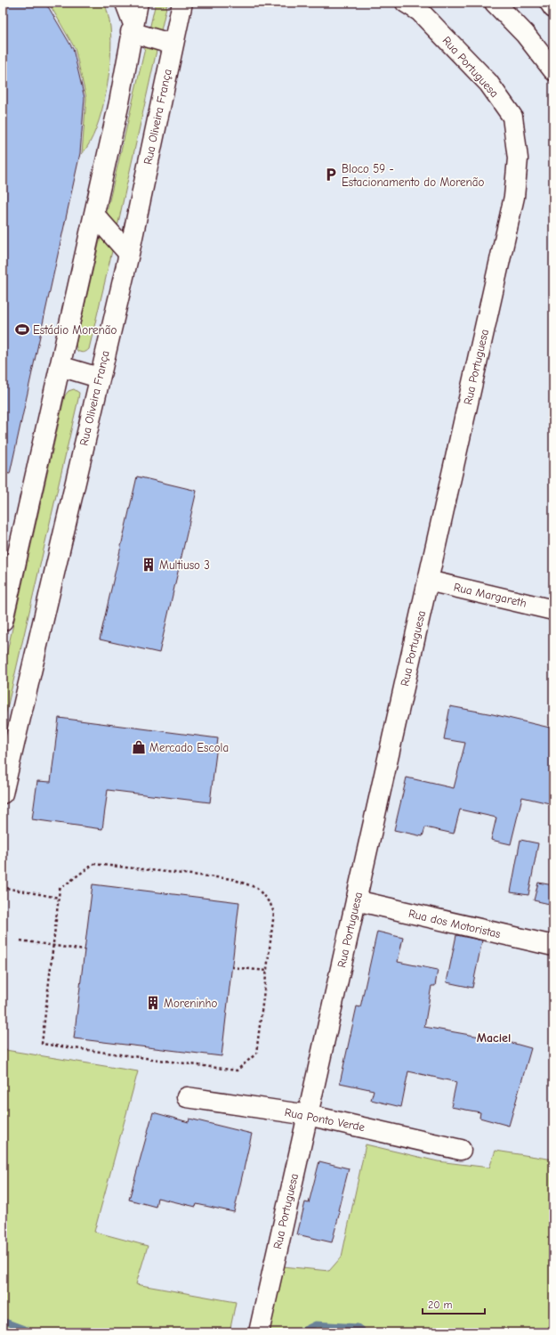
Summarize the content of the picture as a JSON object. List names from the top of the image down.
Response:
{
  "streets": {
    "street": [
      "Rua Portuguesa",
      "Rua Oliveira França",
      "Rua Margareth",
      "Rua dos Motoristas",
      "Rua Ponto Verde"
    ]
  },
  "crossings": [
    ["Rua Portuguesa", "Rua Margareth"],
    ["Rua Portuguesa", "Rua dos Motoristas"],
    ["Rua Portuguesa", "Rua Ponto Verde"]
  ],
  "districts": ["Maciel"],
  "places": {
    "parking": ["Bloco 59 - Estacionamento do Morenão"],
    "sports": ["Estádio Morenão"],
    "building": ["Multiuso 3", "Moreninho"],
    "shop": ["Mercado Escola"]
  },
  "scale_bar": "20 m"
}
